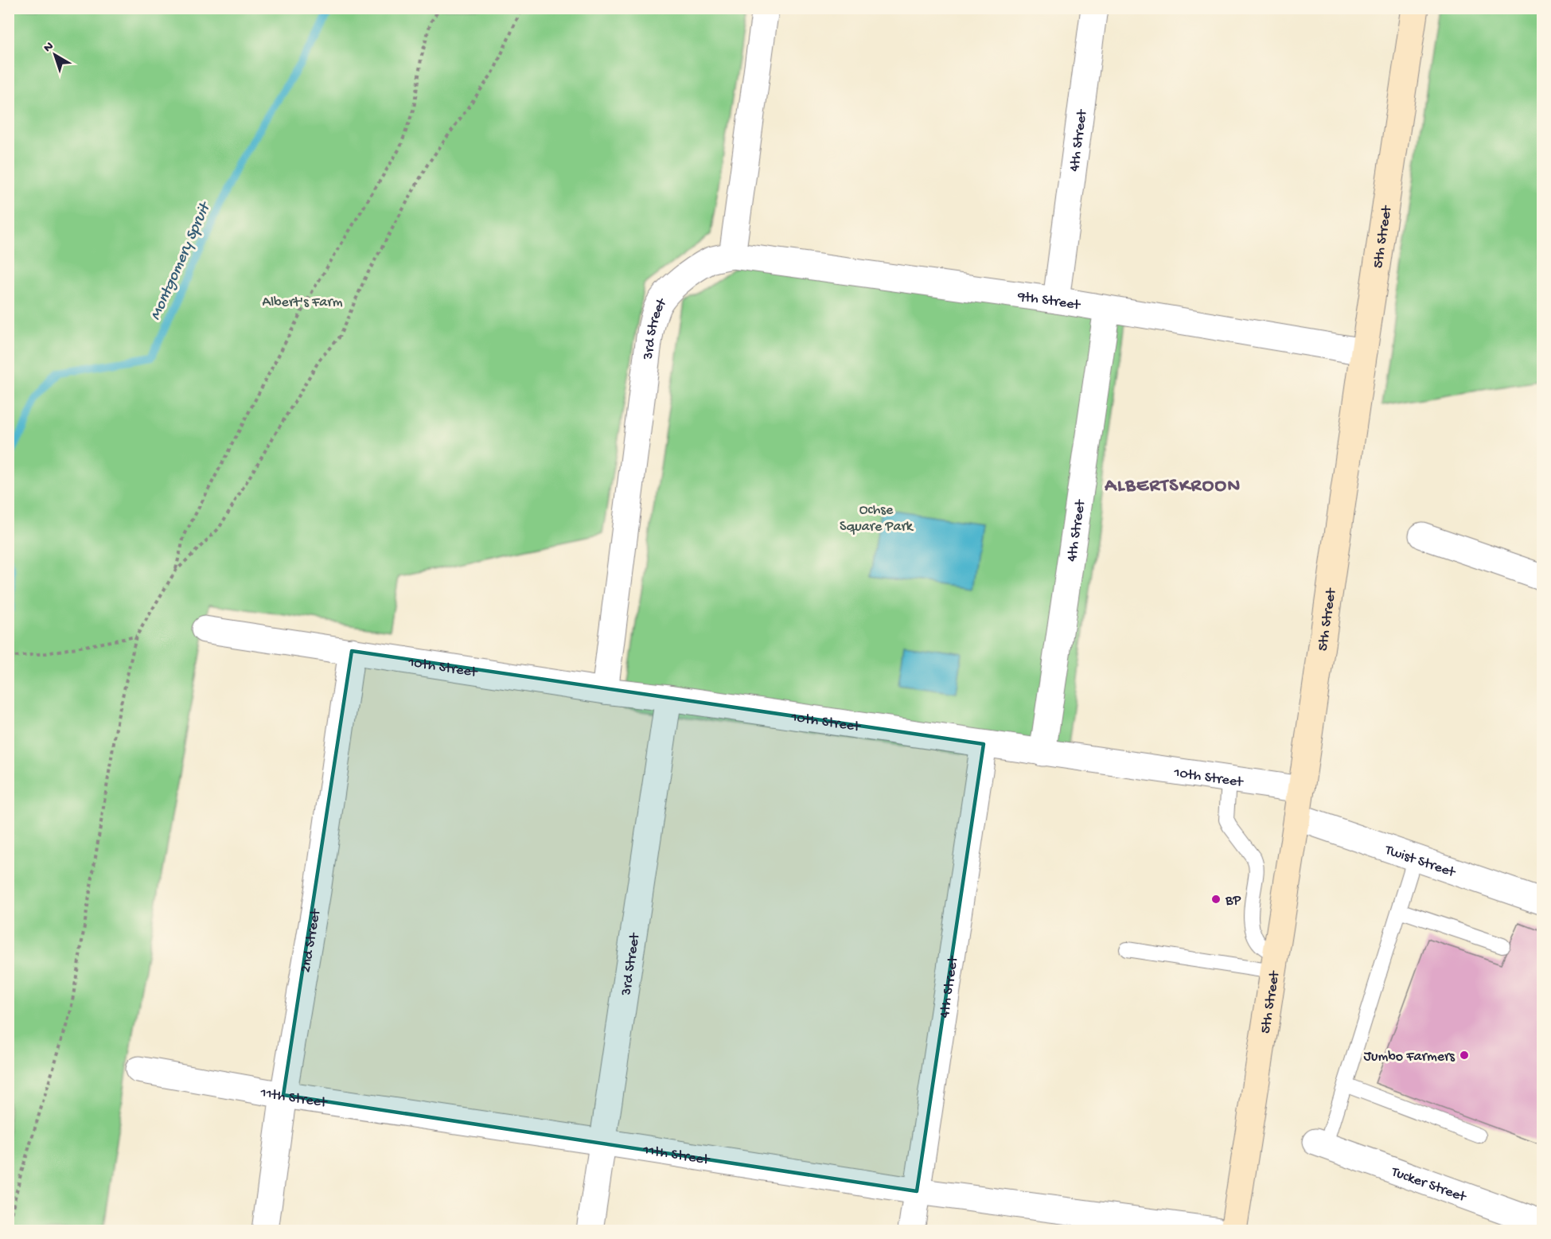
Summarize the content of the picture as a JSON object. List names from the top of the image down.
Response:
{
  "streets": {
    "main road": ["5th Street"],
    "street": [
      "4th Street",
      "9th Street",
      "3rd Street",
      "10th Street",
      "Twist Street",
      "2nd Street",
      "11th Street",
      "Tucker Street"
    ]
  },
  "crossings": [
    ["4th Street", "9th Street"],
    ["4th Street", "10th Street"],
    ["4th Street", "11th Street"],
    ["5th Street", "9th Street"],
    ["5th Street", "10th Street"],
    ["5th Street", "Twist Street"],
    ["9th Street", "3rd Street"],
    ["3rd Street", "10th Street"],
    ["3rd Street", "11th Street"],
    ["10th Street", "2nd Street"],
    ["2nd Street", "11th Street"]
  ],
  "districts": ["ALBERTSKROON"],
  "water": ["Montgomery Spruit"],
  "parks": ["Albert's Farm", "Ochse Square Park"],
  "places": ["BP", "Jumbo Farmers"],
  "north": "top left"
}
